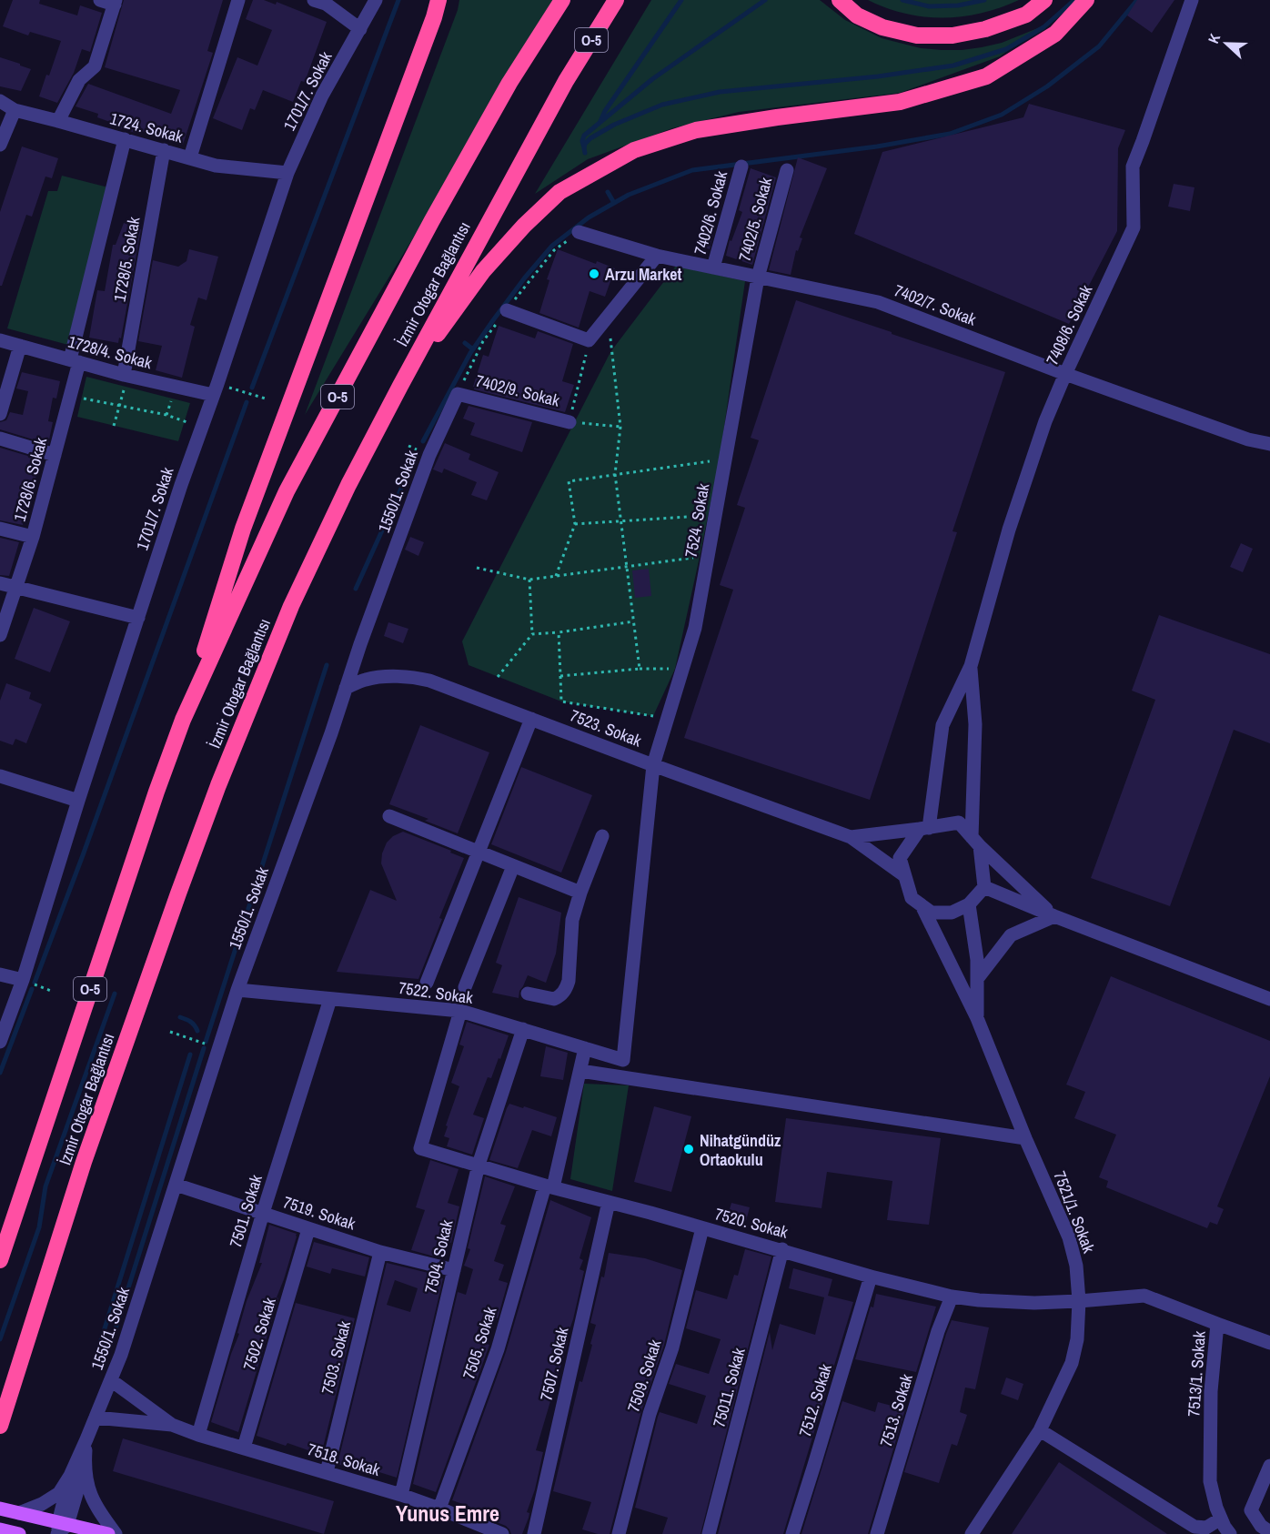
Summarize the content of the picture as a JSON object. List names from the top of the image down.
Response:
{
  "streets": {
    "highway": ["O-5", "İzmir Otogar Bağlantısı"],
    "street": [
      "1701/7. Sokak",
      "1724. Sokak",
      "7402/6. Sokak",
      "7402/5. Sokak",
      "1728/5. Sokak",
      "7402/7. Sokak",
      "7408/6. Sokak",
      "1728/4. Sokak",
      "7402/9. Sokak",
      "1728/6. Sokak",
      "1550/1. Sokak",
      "7524. Sokak",
      "7523. Sokak",
      "7522. Sokak",
      "7501. Sokak",
      "7521/1. Sokak",
      "7519. Sokak",
      "7520. Sokak",
      "7504. Sokak",
      "7502. Sokak",
      "7505. Sokak",
      "7503. Sokak",
      "7507. Sokak",
      "7513/1. Sokak",
      "7509. Sokak",
      "75011. Sokak",
      "7512. Sokak",
      "7513. Sokak",
      "7518. Sokak"
    ]
  },
  "crossings": [
    ["1701/7. Sokak", "1724. Sokak"],
    ["1701/7. Sokak", "1728/4. Sokak"],
    ["1724. Sokak", "1728/5. Sokak"],
    ["1724. Sokak", "1728/6. Sokak"],
    ["7402/6. Sokak", "7402/7. Sokak"],
    ["7402/5. Sokak", "7402/7. Sokak"],
    ["7402/5. Sokak", "7524. Sokak"],
    ["1728/5. Sokak", "1728/4. Sokak"],
    ["7402/7. Sokak", "7408/6. Sokak"],
    ["7402/7. Sokak", "7524. Sokak"],
    ["1728/4. Sokak", "1728/6. Sokak"],
    ["7402/9. Sokak", "1550/1. Sokak"],
    ["1550/1. Sokak", "7523. Sokak"],
    ["1550/1. Sokak", "7522. Sokak"],
    ["1550/1. Sokak", "7519. Sokak"],
    ["1550/1. Sokak", "7518. Sokak"],
    ["7524. Sokak", "7523. Sokak"],
    ["7524. Sokak", "7522. Sokak"],
    ["7522. Sokak", "7501. Sokak"],
    ["7522. Sokak", "7520. Sokak"],
    ["7522. Sokak", "7504. Sokak"],
    ["7522. Sokak", "7505. Sokak"],
    ["7501. Sokak", "7519. Sokak"],
    ["7501. Sokak", "7518. Sokak"],
    ["7521/1. Sokak", "7520. Sokak"],
    ["7521/1. Sokak", "7513/1. Sokak"],
    ["7519. Sokak", "7504. Sokak"],
    ["7519. Sokak", "7502. Sokak"],
    ["7519. Sokak", "7503. Sokak"],
    ["7520. Sokak", "7504. Sokak"],
    ["7520. Sokak", "7505. Sokak"],
    ["7520. Sokak", "7507. Sokak"],
    ["7520. Sokak", "7513/1. Sokak"],
    ["7520. Sokak", "7509. Sokak"],
    ["7520. Sokak", "75011. Sokak"],
    ["7520. Sokak", "7512. Sokak"],
    ["7520. Sokak", "7513. Sokak"],
    ["7504. Sokak", "7518. Sokak"],
    ["7502. Sokak", "7518. Sokak"],
    ["7505. Sokak", "7518. Sokak"],
    ["7503. Sokak", "7518. Sokak"]
  ],
  "districts": ["Yunus Emre"],
  "places": ["Arzu Market", "Nihatgündüz Ortaokulu"],
  "north": "left"
}
